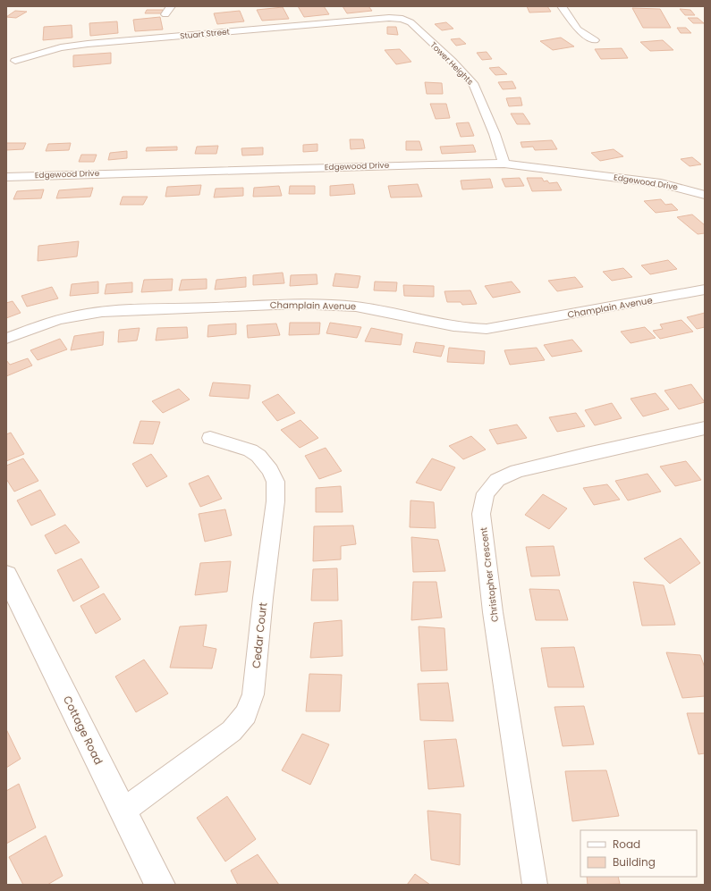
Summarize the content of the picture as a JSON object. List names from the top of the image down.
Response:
{
  "streets": {
    "street": [
      "Stuart Street",
      "Tower Heights",
      "Edgewood Drive",
      "Champlain Avenue",
      "Christopher Crescent",
      "Cedar Court",
      "Cottage Road"
    ]
  },
  "crossings": [
    ["Stuart Street", "Tower Heights"],
    ["Tower Heights", "Edgewood Drive"],
    ["Cedar Court", "Cottage Road"]
  ],
  "legend": ["Road", "Building"]
}
